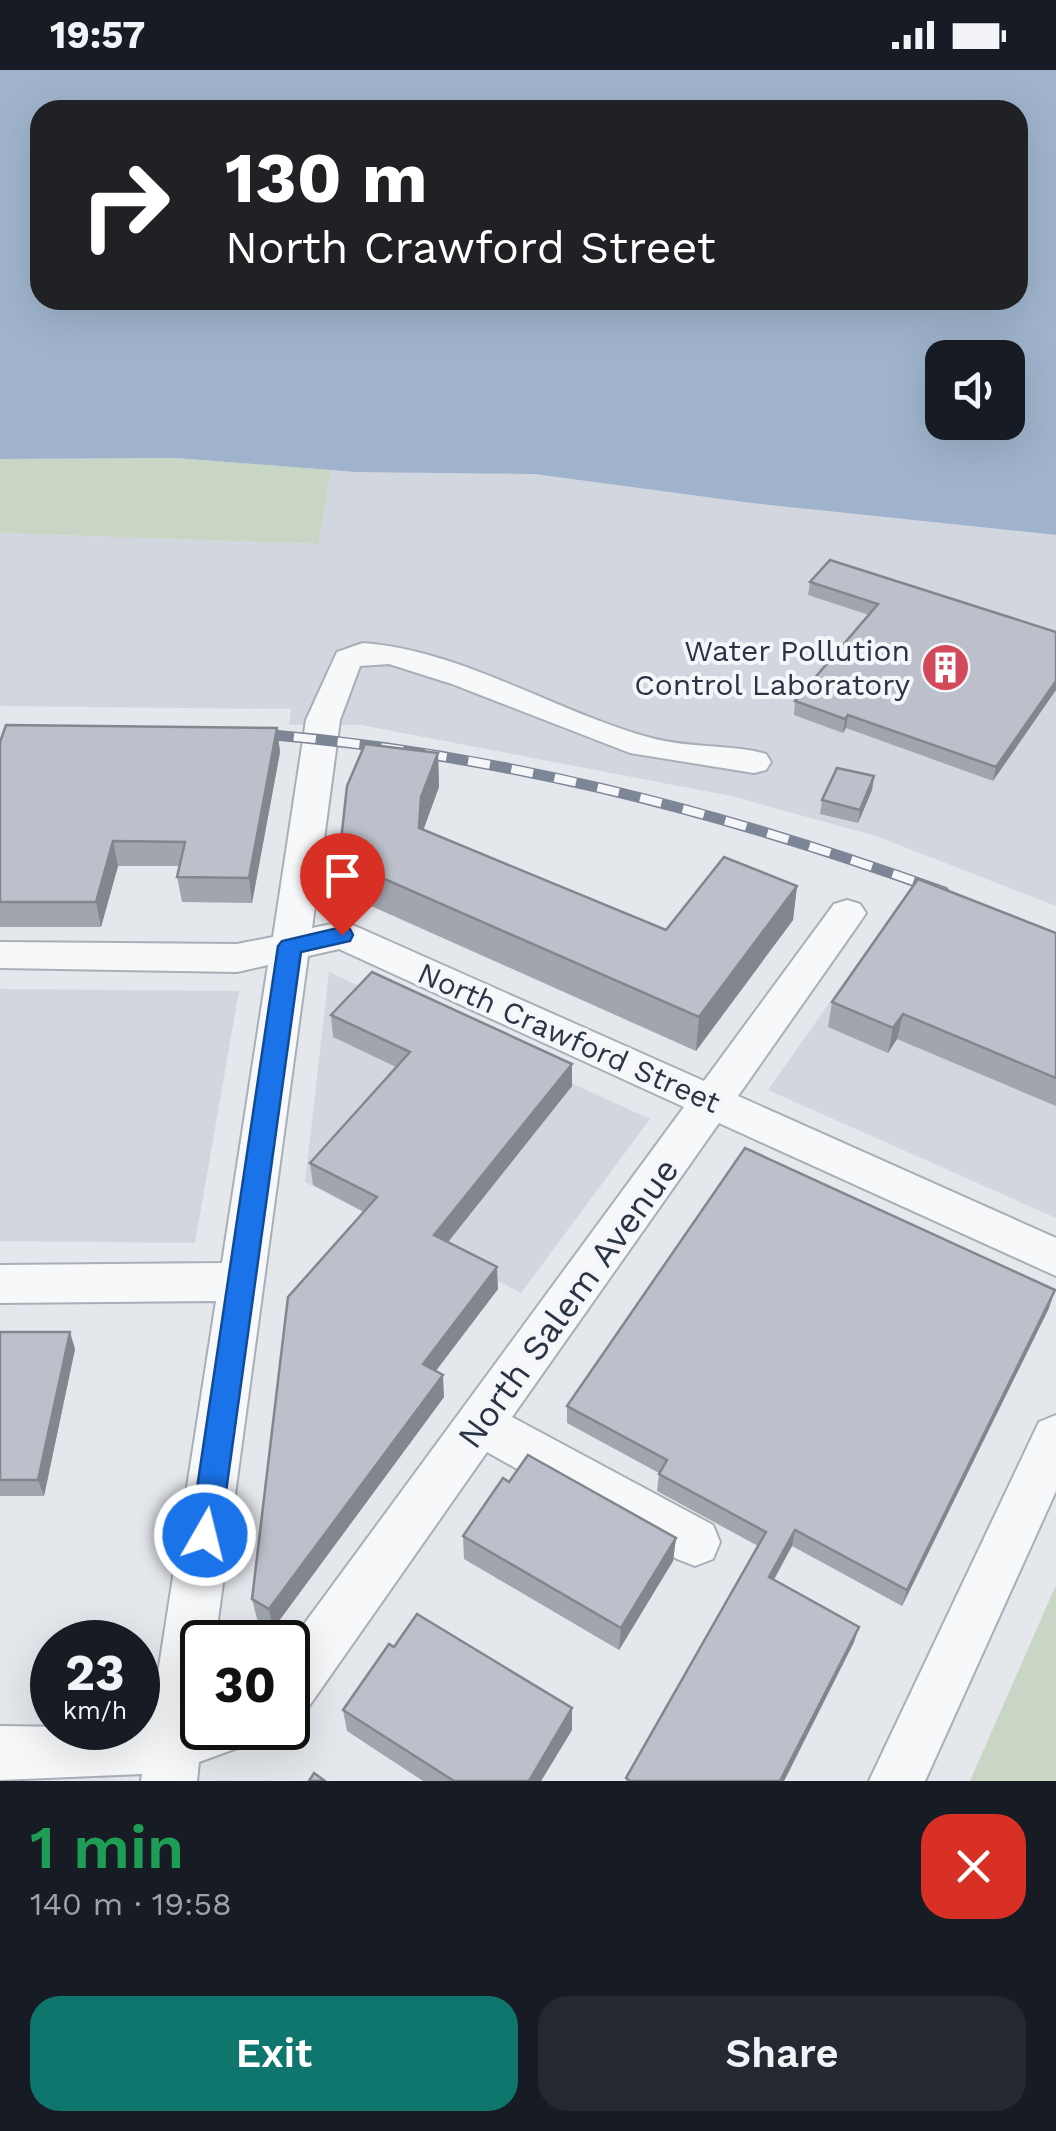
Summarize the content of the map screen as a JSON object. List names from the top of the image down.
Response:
{
  "streets": {
    "street": ["North Crawford Street", "North Salem Avenue"]
  },
  "crossings": [
    ["North Crawford Street", "North Salem Avenue"]
  ],
  "places": {
    "building": ["Water Pollution Control Laboratory"]
  },
  "page": {
    "status": "19:57",
    "turn": ["130 m", "North Crawford Street"],
    "speed": "23 km/h",
    "limit": "30",
    "heading": ["1 min", "140 m · 19:58"],
    "buttons": ["Exit", "Share"]
  }
}
